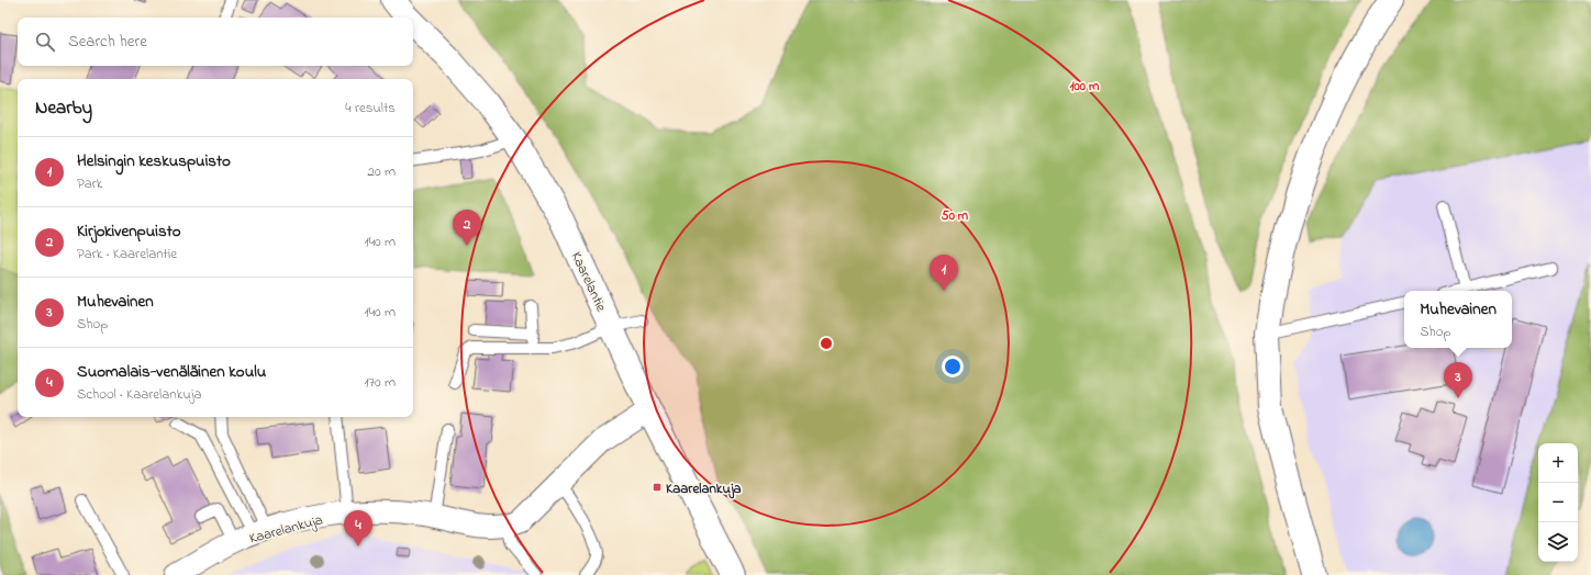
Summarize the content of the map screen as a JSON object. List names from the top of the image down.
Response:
{
  "streets": {
    "main road": ["Kaarelantie"],
    "street": ["Kaarelankuja"]
  },
  "crossings": [
    ["Kaarelantie", "Kaarelankuja"]
  ],
  "places": {
    "transit": ["Kaarelankuja"]
  },
  "page": {
    "search": "Search here",
    "heading": ["Nearby", "4 results"],
    "list": [
      {
        "mark": "1",
        "name": "Helsingin keskuspuisto",
        "note": "Park",
        "value": "20 m"
      },
      {
        "mark": "2",
        "name": "Kirjokivenpuisto",
        "note": "Park · Kaarelantie",
        "value": "140 m"
      },
      {
        "mark": "3",
        "name": "Muhevainen",
        "note": "Shop",
        "value": "140 m"
      },
      {
        "mark": "4",
        "name": "Suomalais-venäläinen koulu",
        "note": "School · Kaarelankuja",
        "value": "170 m"
      }
    ],
    "pins": [
      "2",
      "1",
      "3",
      "4"
    ],
    "popup": ["Muhevainen", "Shop"],
    "map_buttons": ["+", "−"]
  },
  "rings": ["100 m", "50 m"]
}
